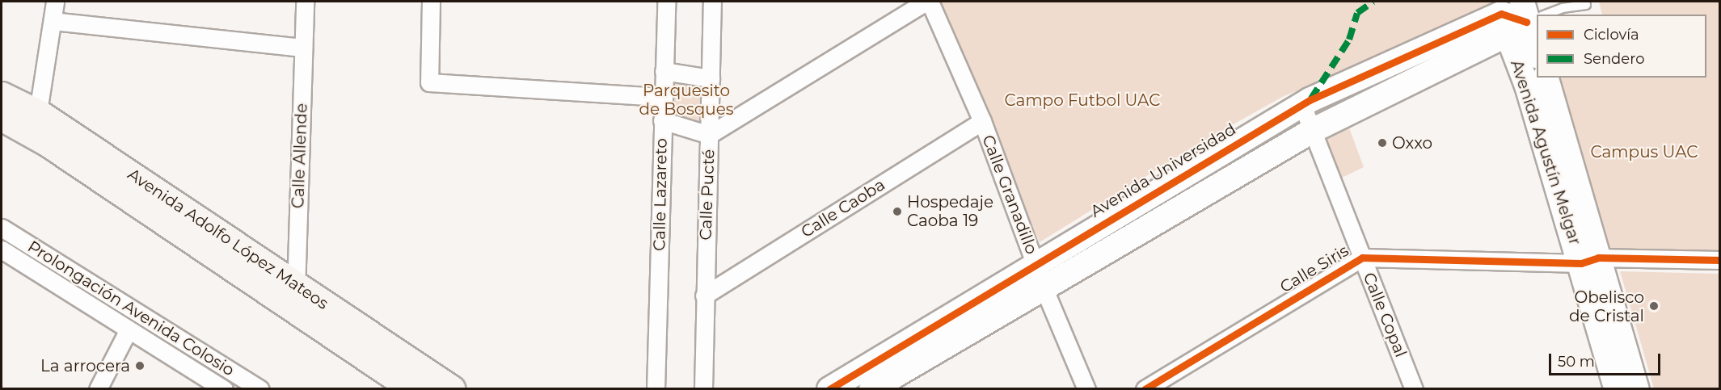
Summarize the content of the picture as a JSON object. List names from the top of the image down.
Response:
{
  "streets": {
    "main road": ["Avenida Adolfo López Mateos"],
    "street": [
      "Avenida Agustín Melgar",
      "Calle Allende",
      "Avenida Universidad",
      "Calle Lazareto",
      "Calle Pucté",
      "Calle Granadillo",
      "Calle Caoba",
      "Calle Siris",
      "Prolongación Avenida Colosio",
      "Calle Copal"
    ]
  },
  "crossings": [
    ["Avenida Agustín Melgar", "Avenida Universidad"],
    ["Avenida Agustín Melgar", "Calle Siris"],
    ["Calle Allende", "Avenida Adolfo López Mateos"],
    ["Avenida Universidad", "Calle Granadillo"],
    ["Avenida Universidad", "Calle Copal"],
    ["Calle Pucté", "Calle Caoba"],
    ["Calle Granadillo", "Calle Caoba"],
    ["Calle Siris", "Calle Copal"]
  ],
  "parks": ["Parquesito de Bosques", "Campo Futbol UAC", "Campus UAC"],
  "places": [
    "Oxxo",
    "Hospedaje Caoba 19",
    "Obelisco de Cristal",
    "La arrocera"
  ],
  "legend": ["Ciclovía", "Sendero"],
  "scale_bar": "50 m"
}
